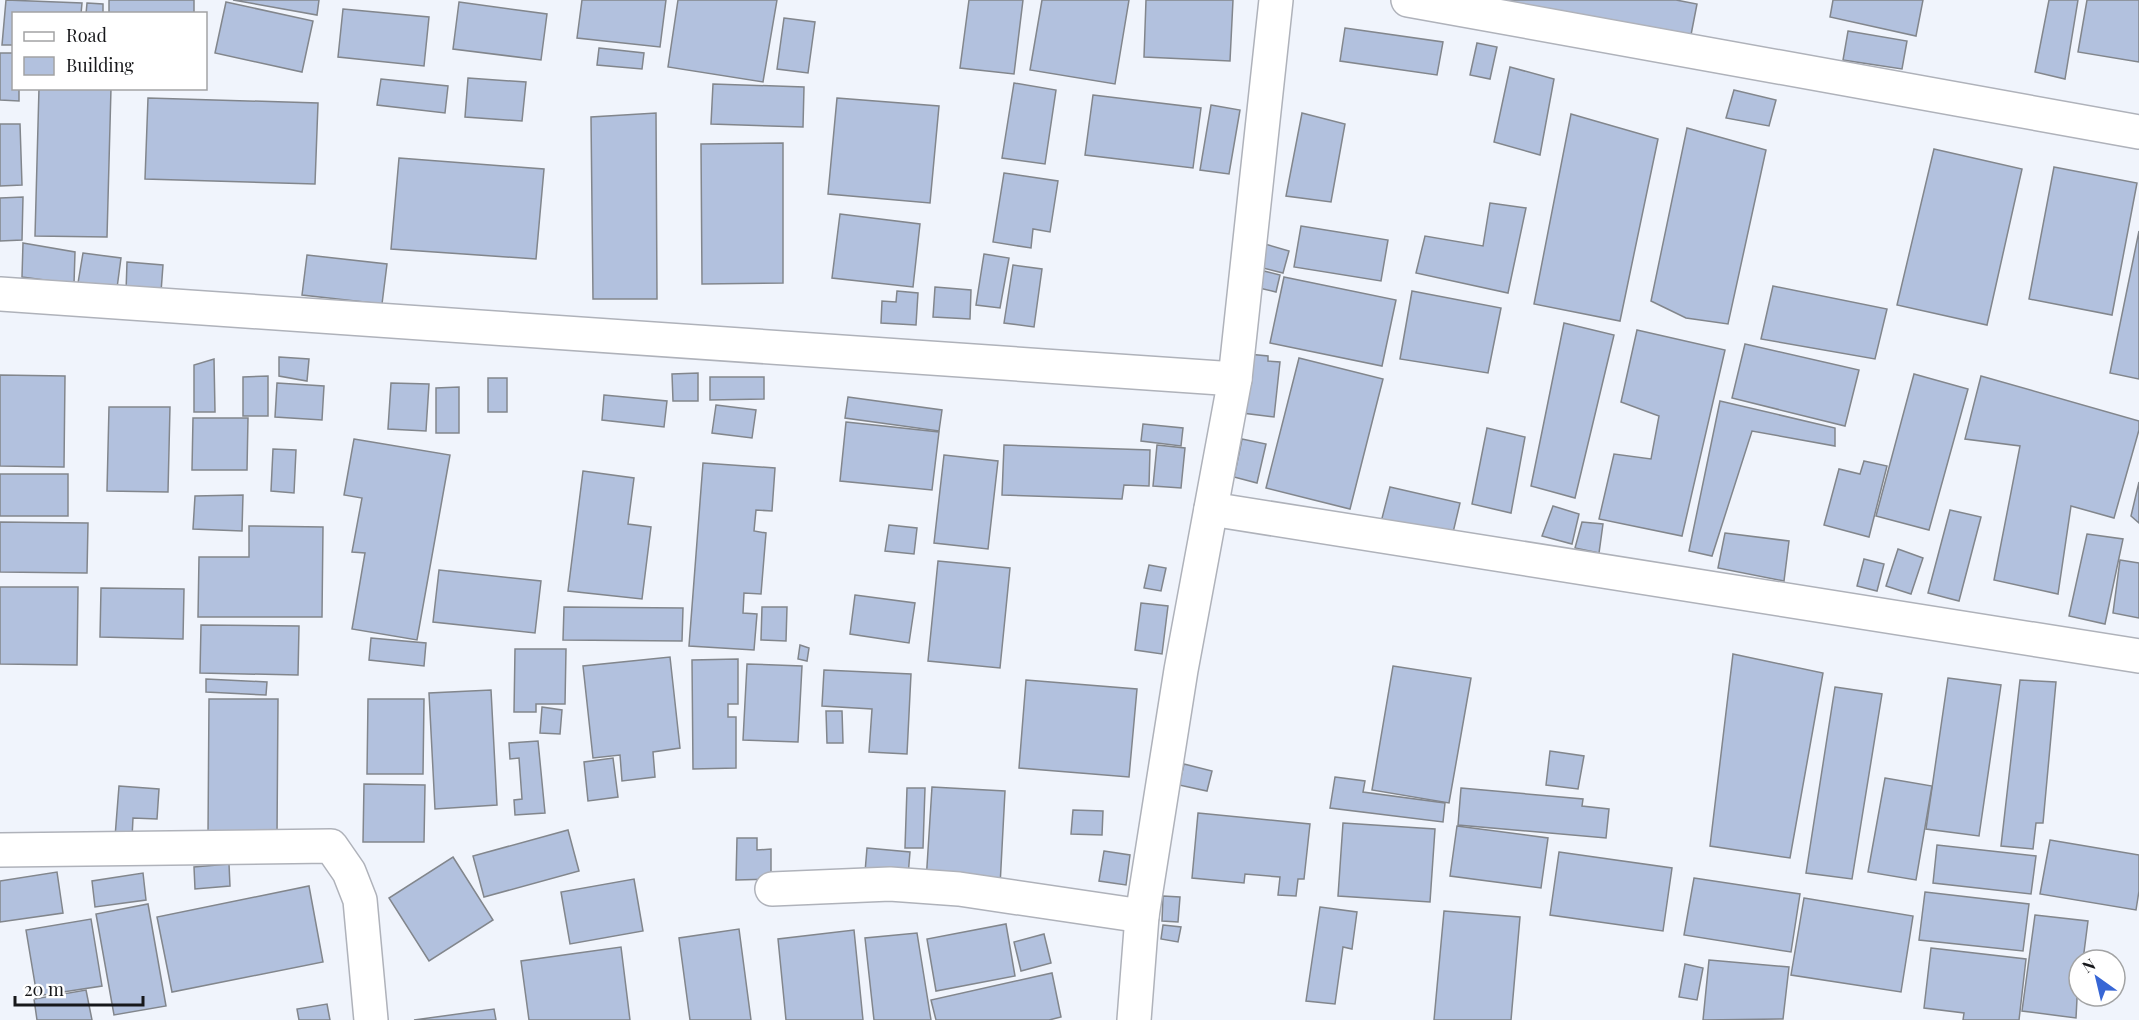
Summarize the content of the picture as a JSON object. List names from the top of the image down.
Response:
{
  "legend": ["Road", "Building"],
  "scale_bar": "20 m",
  "north": "top left"
}
